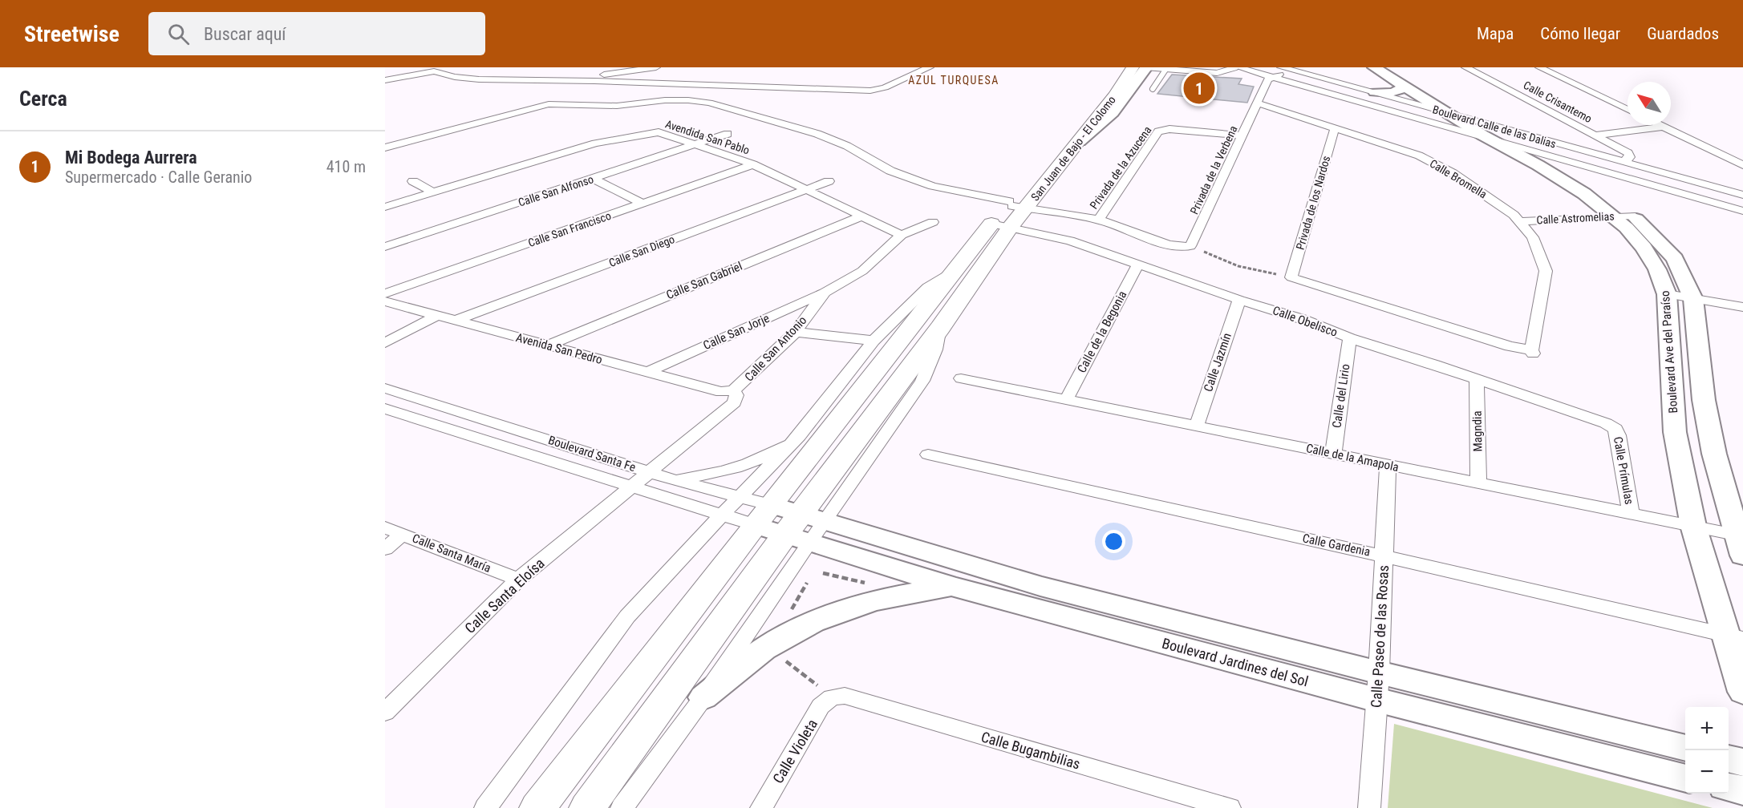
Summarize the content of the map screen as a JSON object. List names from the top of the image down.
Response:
{
  "streets": {
    "main road": ["San Juan de Bajo - El Colomo"],
    "street": [
      "Calle Crisantemo",
      "Boulevard Calle de las Dalias",
      "Avendida San Pablo",
      "Privada de la Azucena",
      "Privada de la Verbena",
      "Calle Bromella",
      "Calle San Alfonso",
      "Privada de los Nardos",
      "Calle Astromelias",
      "Calle San Francisco",
      "Calle San Diego",
      "Calle San Gabriel",
      "Calle Obelisco",
      "Calle San Jorje",
      "Calle de la Begonia",
      "Avenida San Pedro",
      "Calle San Antonio",
      "Boulevard Ave del Paraíso",
      "Calle Jazmín",
      "Calle del Lirio",
      "Magndia",
      "Boulevard Santa Fe",
      "Calle de la Amapola",
      "Calle Prímulas",
      "Calle Gardenia",
      "Calle Santa María",
      "Calle Santa Eloísa",
      "Calle Paseo de las Rosas",
      "Boulevard Jardines del Sol",
      "Calle Bugambilias",
      "Calle Violeta"
    ]
  },
  "crossings": [
    ["Calle Crisantemo", "Boulevard Calle de las Dalias"],
    ["Boulevard Calle de las Dalias", "Privada de la Verbena"],
    ["Boulevard Calle de las Dalias", "Boulevard Ave del Paraíso"],
    ["Avendida San Pablo", "Calle San Alfonso"],
    ["Avendida San Pablo", "Calle San Francisco"],
    ["Avendida San Pablo", "Calle San Diego"],
    ["Avendida San Pablo", "Calle San Gabriel"],
    ["Avendida San Pablo", "Calle San Antonio"],
    ["San Juan de Bajo - El Colomo", "Calle Obelisco"],
    ["Privada de la Azucena", "Privada de la Verbena"],
    ["Privada de la Verbena", "Calle Bromella"],
    ["Calle Bromella", "Privada de los Nardos"],
    ["Calle Bromella", "Calle Astromelias"],
    ["Calle Astromelias", "Boulevard Ave del Paraíso"],
    ["Calle San Diego", "Avenida San Pedro"],
    ["Calle San Gabriel", "Avenida San Pedro"],
    ["Calle Obelisco", "Calle de la Begonia"],
    ["Calle Obelisco", "Calle Jazmín"],
    ["Calle Obelisco", "Calle del Lirio"],
    ["Calle Obelisco", "Magndia"],
    ["Calle Obelisco", "Calle Prímulas"],
    ["Calle San Jorje", "Avenida San Pedro"],
    ["Calle San Jorje", "Calle San Antonio"],
    ["Calle de la Begonia", "Calle de la Amapola"],
    ["Avenida San Pedro", "Calle San Antonio"],
    ["Avenida San Pedro", "Calle Santa Eloísa"],
    ["Calle San Antonio", "Calle Santa Eloísa"],
    ["Boulevard Ave del Paraíso", "Calle de la Amapola"],
    ["Boulevard Ave del Paraíso", "Calle Gardenia"],
    ["Calle Jazmín", "Calle de la Amapola"],
    ["Calle del Lirio", "Calle de la Amapola"],
    ["Magndia", "Calle de la Amapola"],
    ["Boulevard Santa Fe", "Calle Santa Eloísa"],
    ["Boulevard Santa Fe", "Boulevard Jardines del Sol"],
    ["Calle de la Amapola", "Calle Prímulas"],
    ["Calle de la Amapola", "Calle Paseo de las Rosas"],
    ["Calle Gardenia", "Calle Paseo de las Rosas"],
    ["Calle Santa María", "Calle Santa Eloísa"],
    ["Calle Paseo de las Rosas", "Boulevard Jardines del Sol"],
    ["Calle Bugambilias", "Calle Violeta"]
  ],
  "districts": ["AZUL TURQUESA"],
  "north": "top left",
  "page": {
    "header": "Streetwise",
    "search": "Buscar aquí",
    "nav": ["Mapa", "Cómo llegar", "Guardados"],
    "heading": "Cerca",
    "pins": "1",
    "list": [
      {
        "mark": "1",
        "name": "Mi Bodega Aurrera",
        "note": "Supermercado · Calle Geranio",
        "value": "410 m"
      }
    ],
    "map_buttons": ["+", "−"]
  }
}
